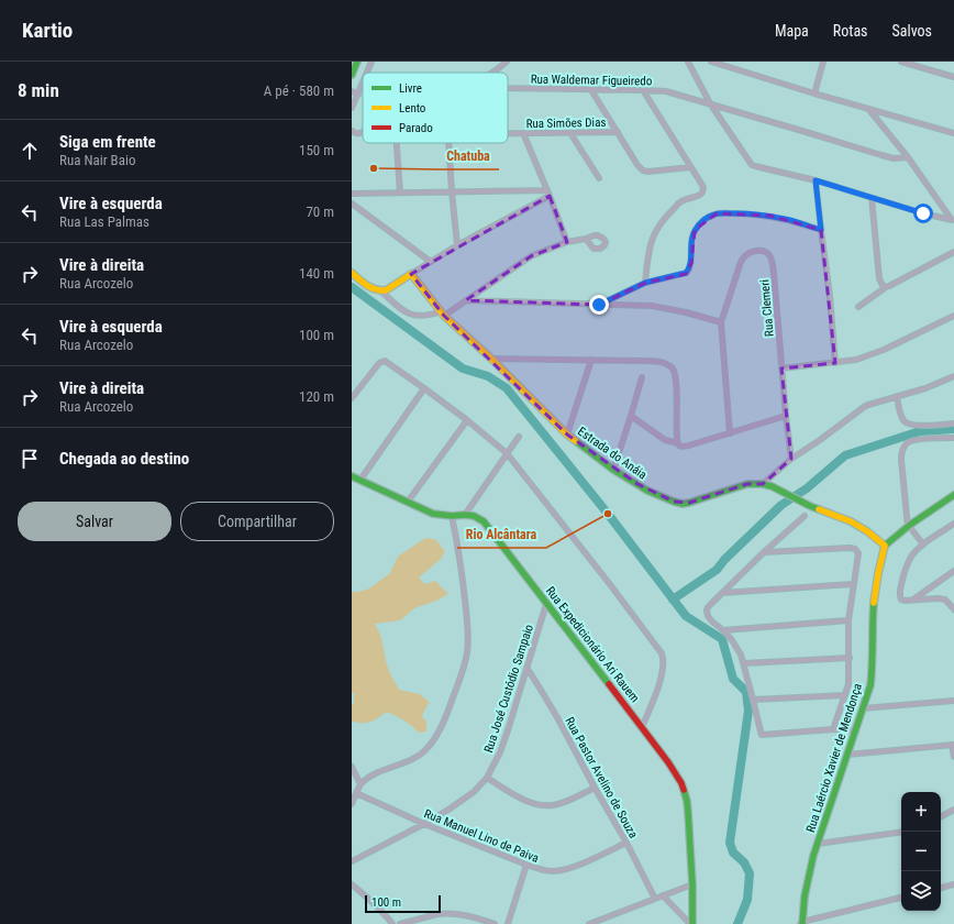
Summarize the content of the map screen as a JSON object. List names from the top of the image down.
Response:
{
  "streets": {
    "main road": ["Estrada do Anáia", "Rua Expedicionário Ari Rauem", "Rua Laércio Xavier de Mendonça"],
    "street": [
      "Rua Waldemar Figueiredo",
      "Rua Simões Dias",
      "Rua Clemeri",
      "Rua José Custódio Sampaio",
      "Rua Pastor Avelino de Souza",
      "Rua Manuel Lino de Paiva"
    ]
  },
  "crossings": [
    ["Estrada do Anáia", "Rua Laércio Xavier de Mendonça"],
    ["Rua Expedicionário Ari Rauem", "Rua José Custódio Sampaio"],
    ["Rua José Custódio Sampaio", "Rua Pastor Avelino de Souza"],
    ["Rua José Custódio Sampaio", "Rua Manuel Lino de Paiva"],
    ["Rua Pastor Avelino de Souza", "Rua Manuel Lino de Paiva"]
  ],
  "places": ["Chatuba", "Rio Alcântara"],
  "legend": ["Livre", "Lento", "Parado"],
  "scale_bar": "100 m",
  "page": {
    "header": "Kartio",
    "nav": ["Mapa", "Rotas", "Salvos"],
    "heading": ["8 min", "A pé · 580 m"],
    "list": [
      ["Siga em frente", "Rua Nair Baio", "150 m"],
      ["Vire à esquerda", "Rua Las Palmas", "70 m"],
      ["Vire à direita", "Rua Arcozelo", "140 m"],
      ["Vire à esquerda", "Rua Arcozelo", "100 m"],
      ["Vire à direita", "Rua Arcozelo", "120 m"],
      "Chegada ao destino"
    ],
    "buttons": ["Salvar", "Compartilhar"],
    "map_buttons": ["+", "−"],
    "scale": "100 m"
  }
}
